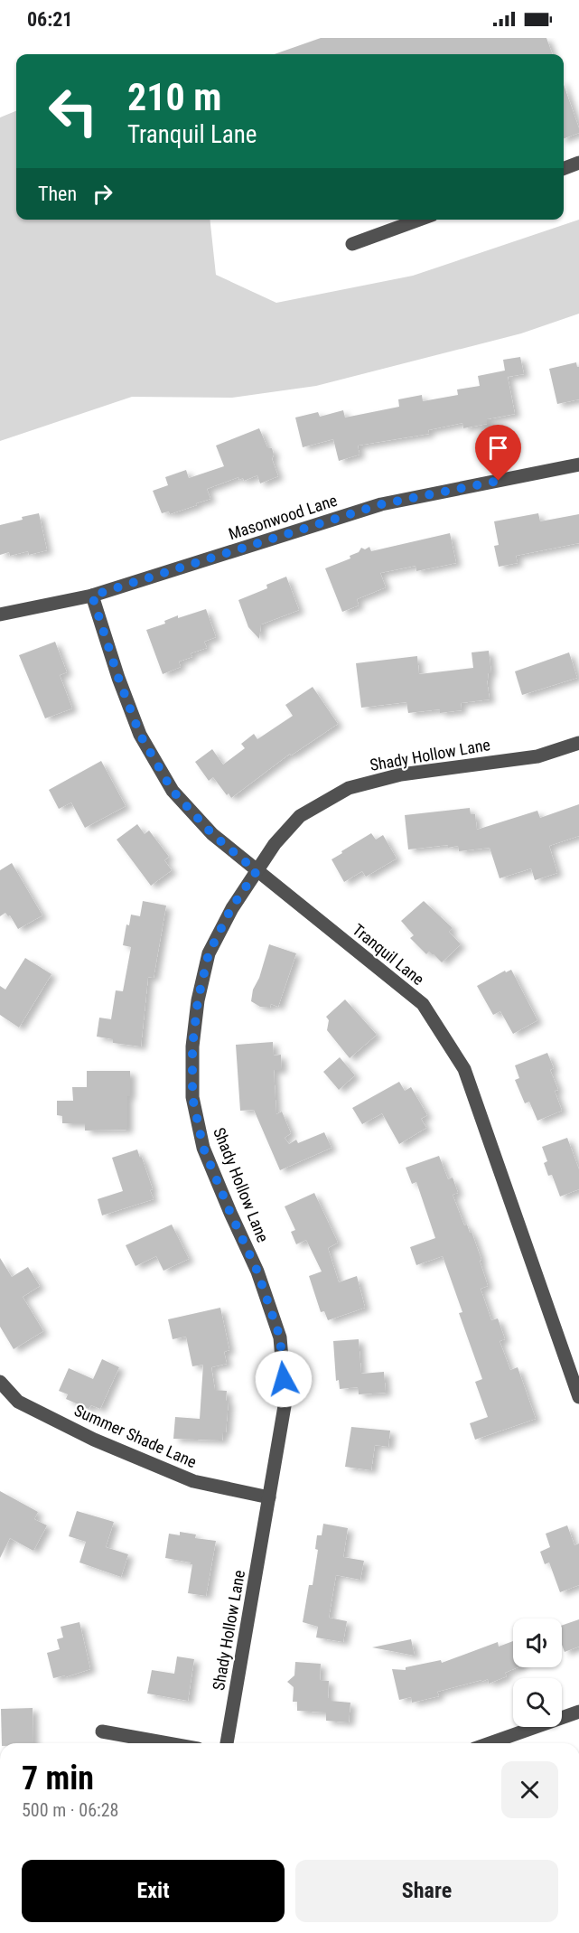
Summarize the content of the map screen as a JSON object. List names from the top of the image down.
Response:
{
  "streets": {
    "street": [
      "Masonwood Lane",
      "Shady Hollow Lane",
      "Tranquil Lane",
      "Summer Shade Lane"
    ]
  },
  "crossings": [
    ["Masonwood Lane", "Tranquil Lane"],
    ["Shady Hollow Lane", "Tranquil Lane"],
    ["Shady Hollow Lane", "Summer Shade Lane"]
  ],
  "page": {
    "status": "06:21",
    "turn": ["210 m", "Tranquil Lane"],
    "then": "Then",
    "heading": ["7 min", "500 m · 06:28"],
    "buttons": ["Exit", "Share"]
  }
}
